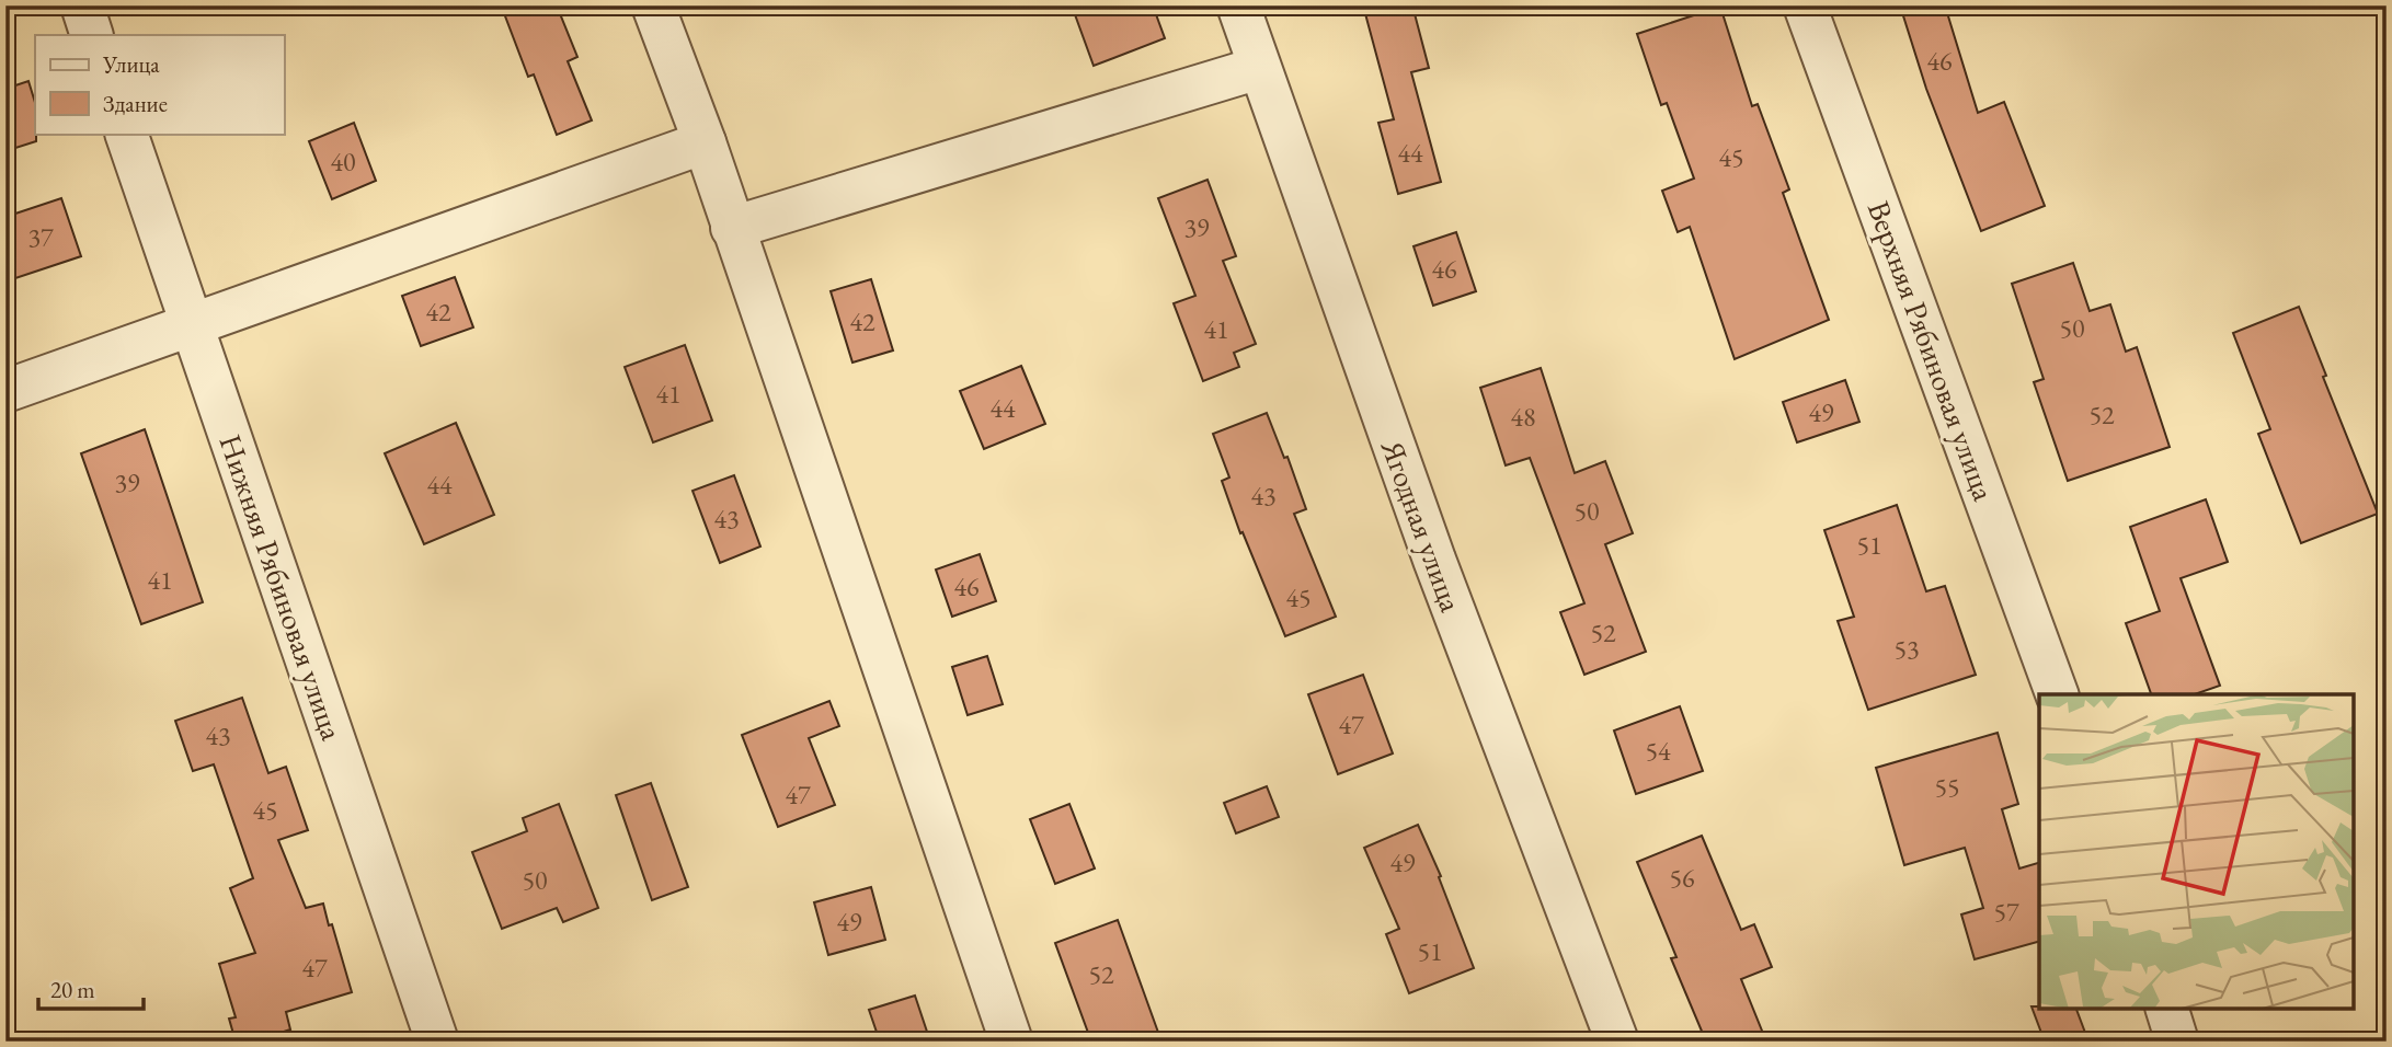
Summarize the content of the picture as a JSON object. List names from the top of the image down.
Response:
{
  "streets": {
    "street": ["Верхняя Рябиновая улица", "Ягодная улица", "Нижняя Рябиновая улица"]
  },
  "house_numbers": [
    "46",
    "44",
    "45",
    "40",
    "39",
    "37",
    "46",
    "42",
    "42",
    "50",
    "41",
    "41",
    "44",
    "49",
    "52",
    "48",
    "39",
    "44",
    "43",
    "50",
    "43",
    "51",
    "41",
    "46",
    "45",
    "52",
    "53",
    "47",
    "43",
    "54",
    "55",
    "47",
    "45",
    "49",
    "56",
    "50",
    "57",
    "49",
    "51",
    "47",
    "52"
  ],
  "legend": ["Улица", "Здание"],
  "scale_bar": "20 m"
}
